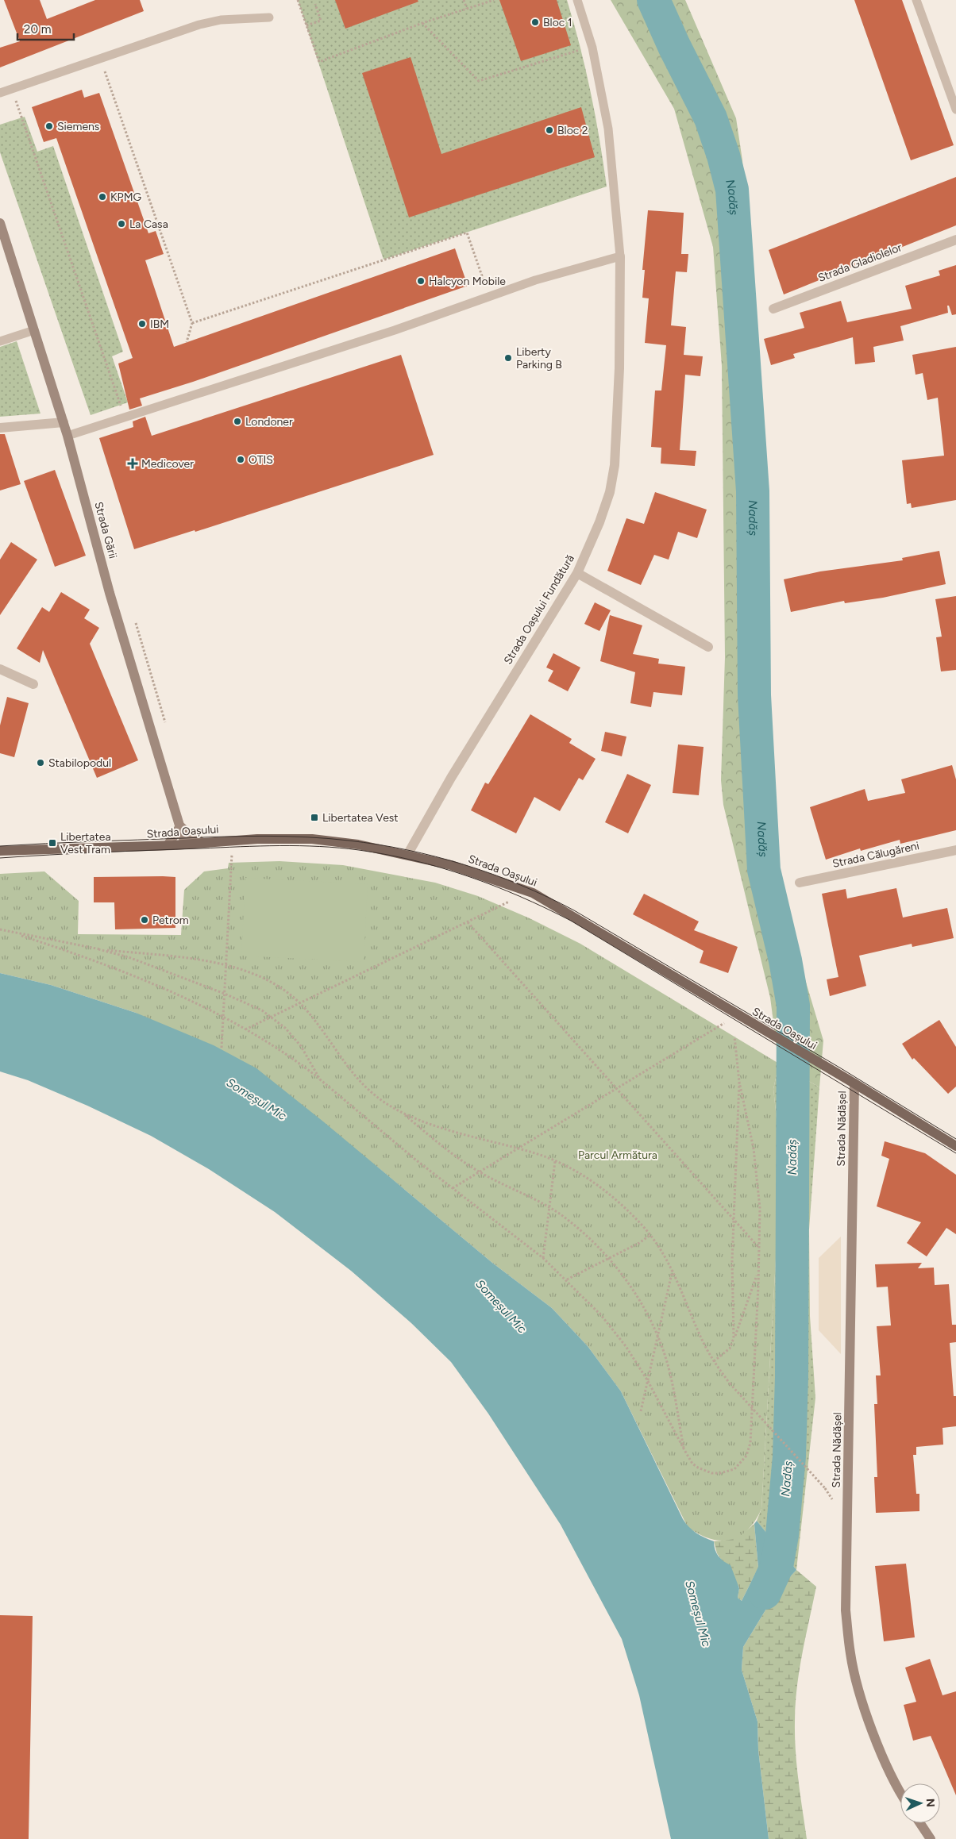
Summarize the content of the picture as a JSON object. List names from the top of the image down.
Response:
{
  "streets": {
    "main road": ["Strada Oașului"],
    "street": [
      "Strada Gladiolelor",
      "Strada Gării",
      "Strada Oașului Fundătură",
      "Strada Călugăreni",
      "Strada Nădășel"
    ]
  },
  "crossings": [
    ["Strada Gării", "Strada Oașului"],
    ["Strada Oașului Fundătură", "Strada Oașului"],
    ["Strada Oașului", "Strada Nădășel"]
  ],
  "water": ["Nadăș", "Someșul Mic"],
  "parks": ["Parcul Armătura"],
  "places": {
    "other": [
      "Bloc 1",
      "Siemens",
      "Bloc 2",
      "KPMG",
      "La Casa",
      "Halcyon Mobile",
      "IBM",
      "Liberty Parking B",
      "Londoner",
      "OTIS",
      "Stabilopodul",
      "Petrom"
    ],
    "health": ["Medicover"],
    "transit": ["Libertatea Vest", "Libertatea Vest Tram"]
  },
  "scale_bar": "20 m",
  "north": "right"
}
